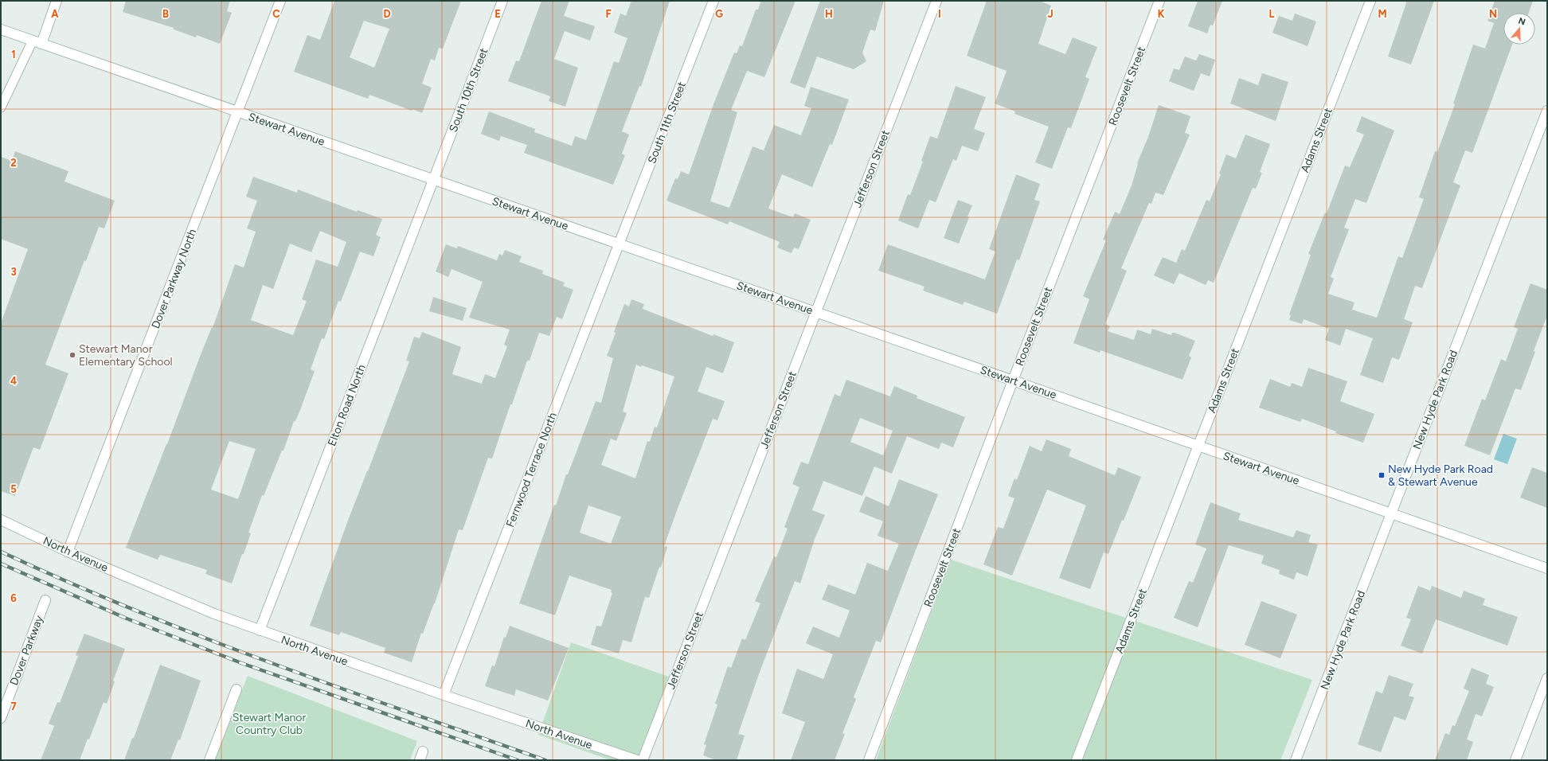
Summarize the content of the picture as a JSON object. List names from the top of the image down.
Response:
{
  "streets": {
    "street": [
      "Roosevelt Street",
      "South 10th Street",
      "South 11th Street",
      "Stewart Avenue",
      "Adams Street",
      "Jefferson Street",
      "Dover Parkway North",
      "New Hyde Park Road",
      "Elton Road North",
      "Fernwood Terrace North",
      "North Avenue",
      "Dover Parkway"
    ]
  },
  "crossings": [
    ["Roosevelt Street", "Stewart Avenue"],
    ["South 10th Street", "Stewart Avenue"],
    ["South 10th Street", "Elton Road North"],
    ["South 11th Street", "Stewart Avenue"],
    ["South 11th Street", "Fernwood Terrace North"],
    ["Stewart Avenue", "Adams Street"],
    ["Stewart Avenue", "Jefferson Street"],
    ["Stewart Avenue", "Dover Parkway North"],
    ["Stewart Avenue", "New Hyde Park Road"],
    ["Stewart Avenue", "Elton Road North"],
    ["Stewart Avenue", "Fernwood Terrace North"],
    ["Dover Parkway North", "North Avenue"],
    ["Elton Road North", "North Avenue"],
    ["Fernwood Terrace North", "North Avenue"]
  ],
  "parks": ["Stewart Manor Country Club"],
  "places": {
    "other": ["Stewart Manor Elementary School"],
    "transit": ["New Hyde Park Road & Stewart Avenue"]
  },
  "north": "top",
  "grid": {
    "columns": [
      "A",
      "B",
      "C",
      "D",
      "E",
      "F",
      "G",
      "H",
      "I",
      "J",
      "K",
      "L",
      "M",
      "N"
    ],
    "rows": [
      "1",
      "2",
      "3",
      "4",
      "5",
      "6",
      "7"
    ]
  }
}
